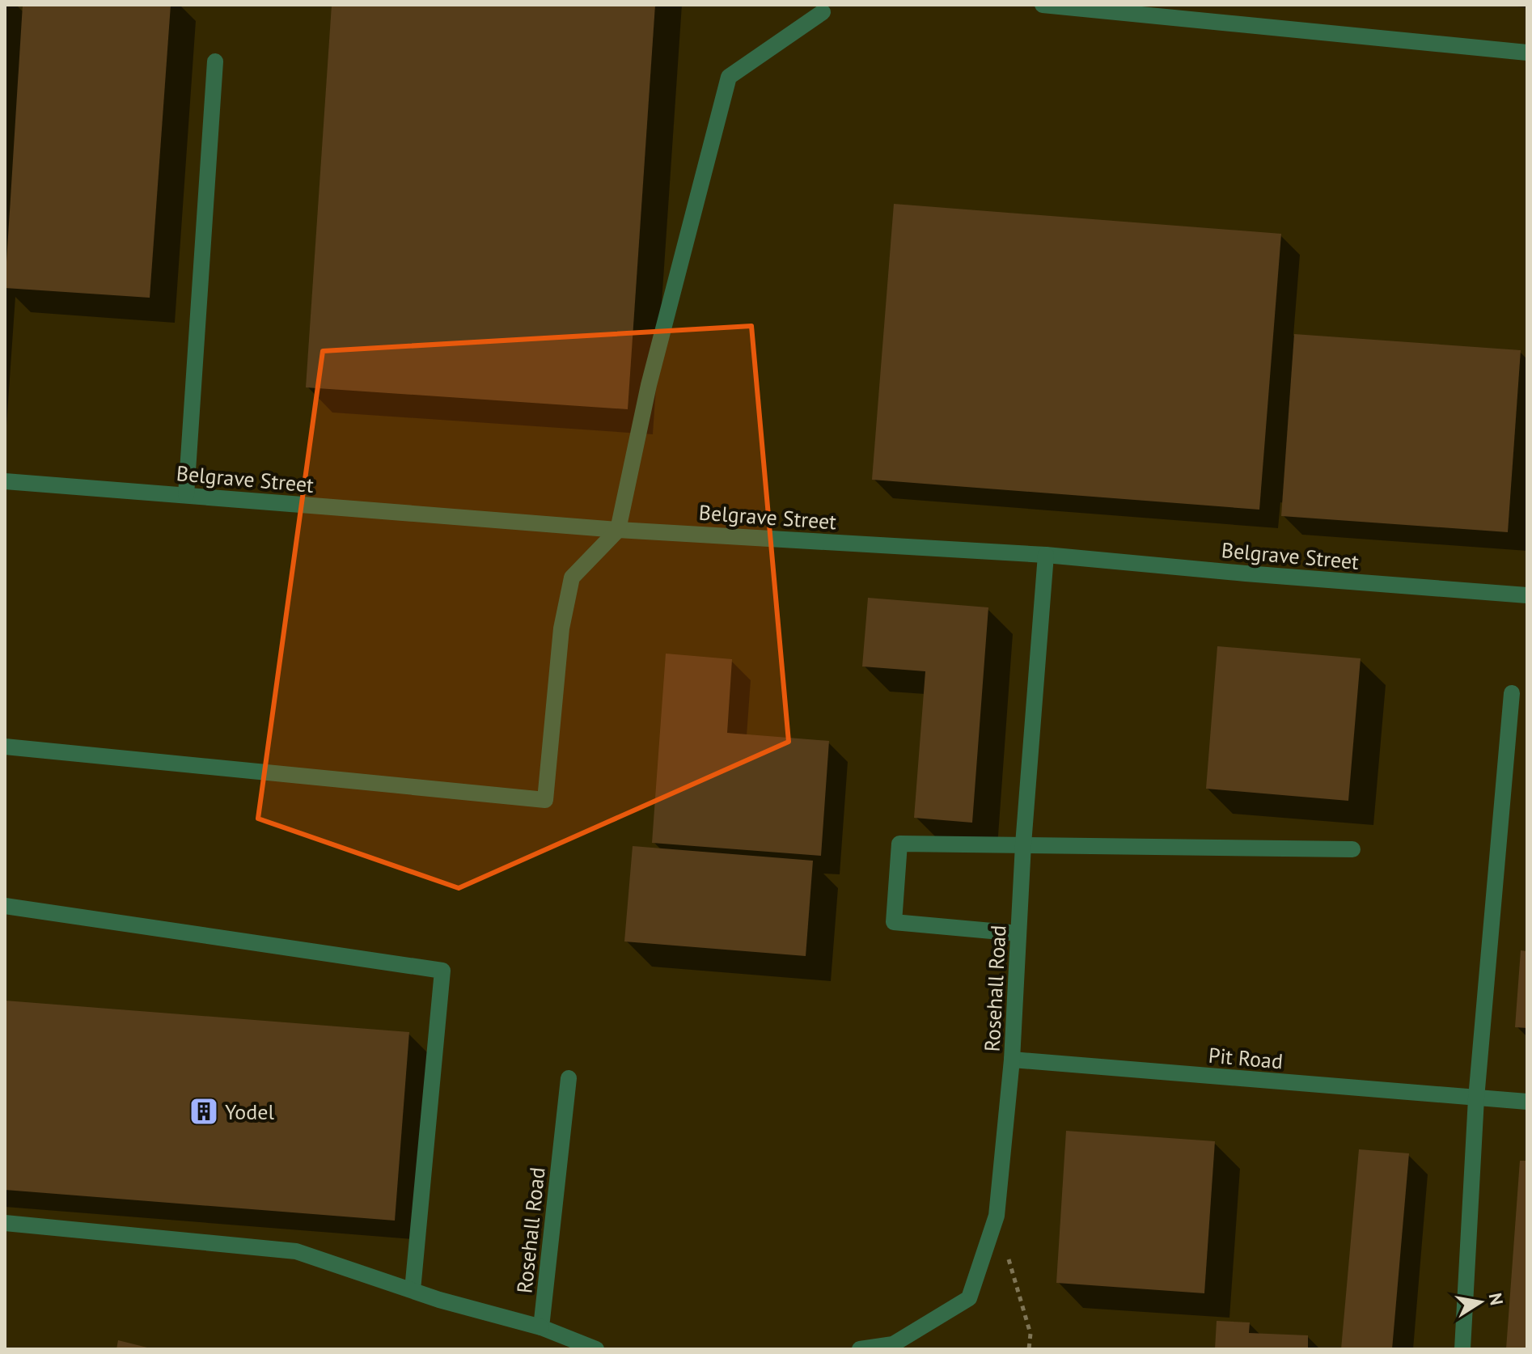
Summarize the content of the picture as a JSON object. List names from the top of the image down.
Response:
{
  "streets": {
    "street": ["Belgrave Street", "Rosehall Road", "Pit Road"]
  },
  "crossings": [
    ["Belgrave Street", "Rosehall Road"],
    ["Rosehall Road", "Pit Road"]
  ],
  "places": {
    "building": ["Yodel"]
  },
  "north": "right"
}
